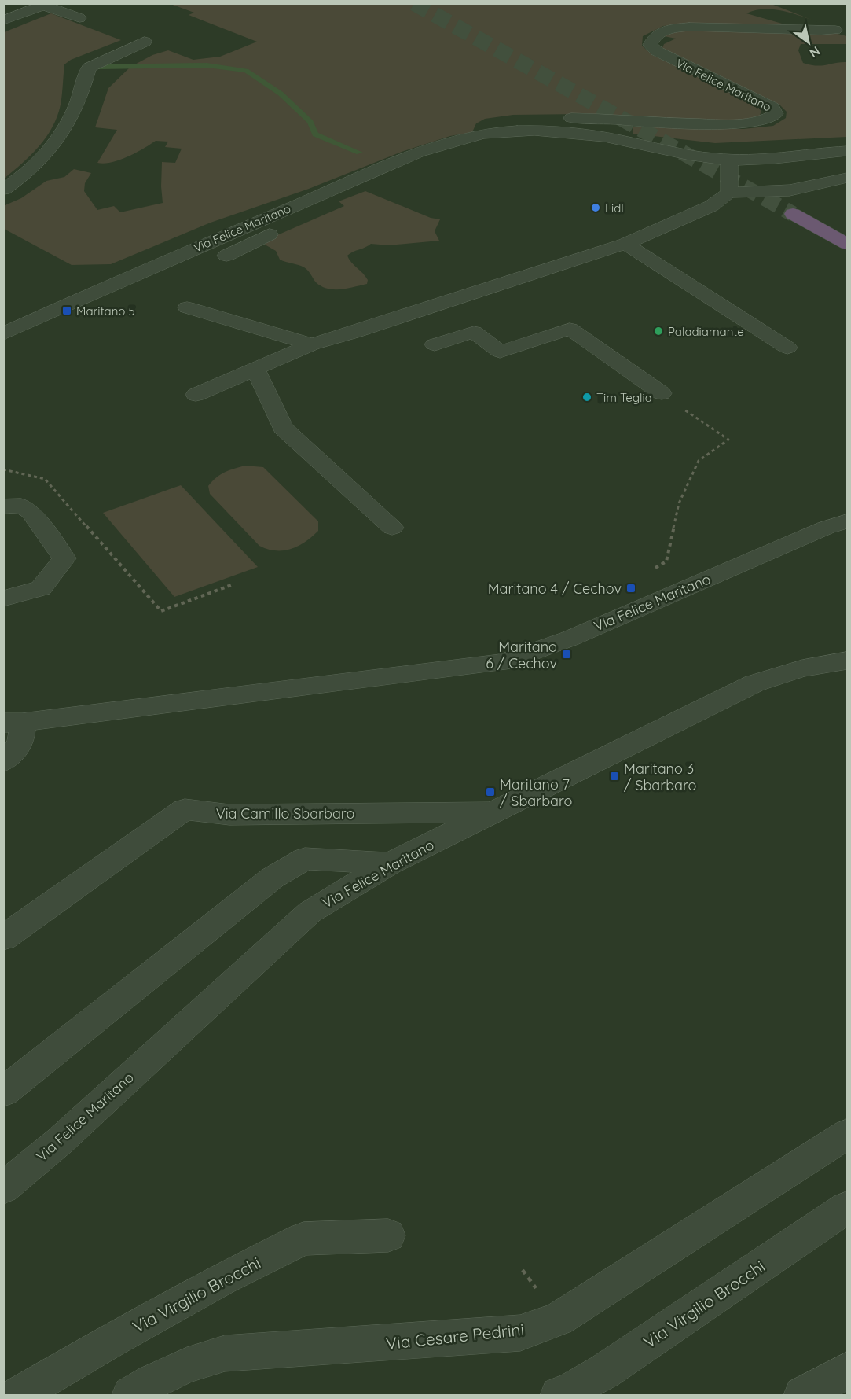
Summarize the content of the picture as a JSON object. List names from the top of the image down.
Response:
{
  "streets": {
    "street": [
      "Via Felice Maritano",
      "Via Camillo Sbarbaro",
      "Via Virgilio Brocchi",
      "Via Cesare Pedrini"
    ]
  },
  "crossings": [
    ["Via Felice Maritano", "Via Camillo Sbarbaro"]
  ],
  "places": {
    "other": ["Lidl", "Paladiamante", "Tim Teglia"],
    "transit": [
      "Maritano 5",
      "Maritano 4 / Cechov",
      "Maritano 6 / Cechov",
      "Maritano 3 / Sbarbaro",
      "Maritano 7 / Sbarbaro"
    ]
  },
  "north": "bottom right"
}
